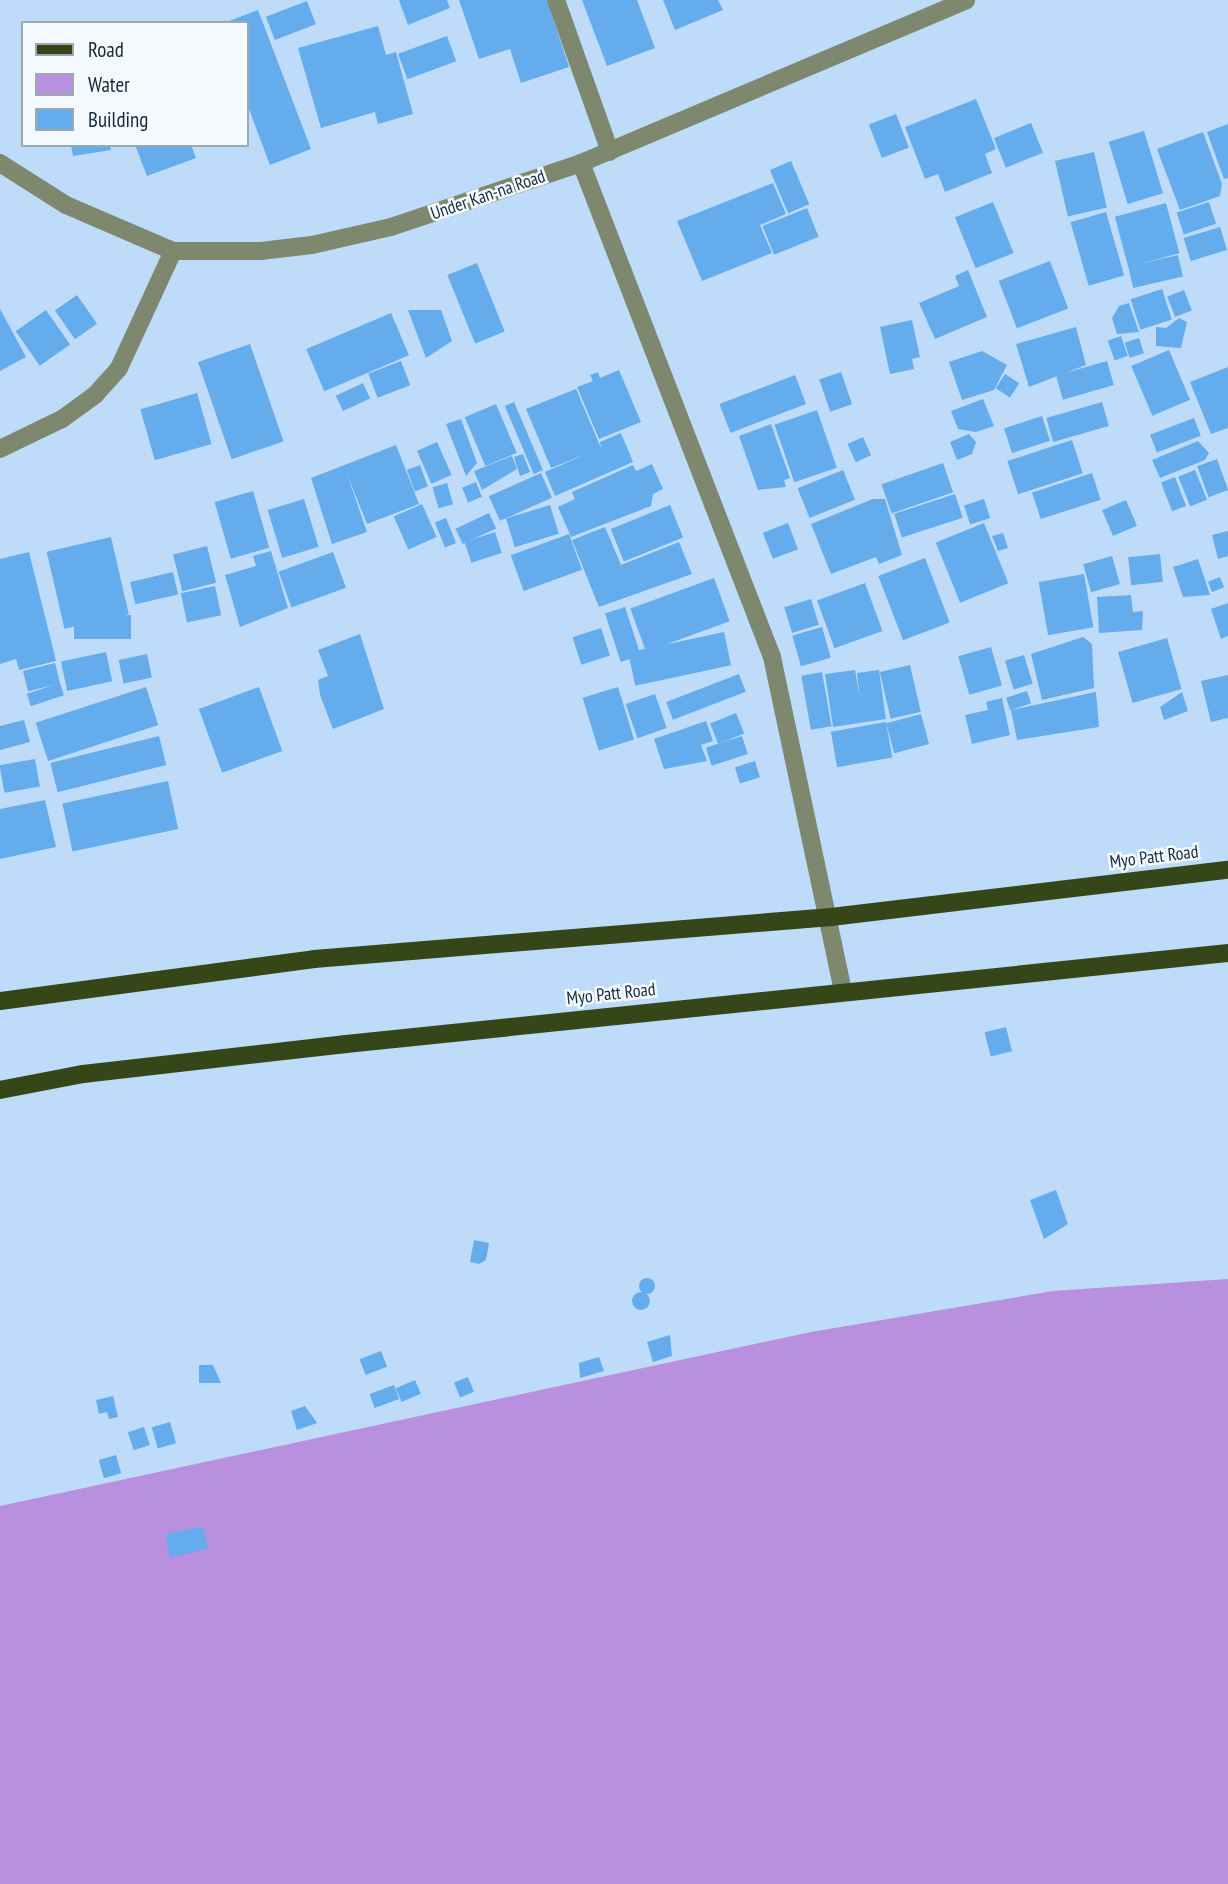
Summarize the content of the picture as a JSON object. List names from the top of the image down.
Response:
{
  "streets": {
    "main road": ["Myo Patt Road"],
    "street": ["Under Kan-na Road"]
  },
  "legend": ["Road", "Water", "Building"]
}
